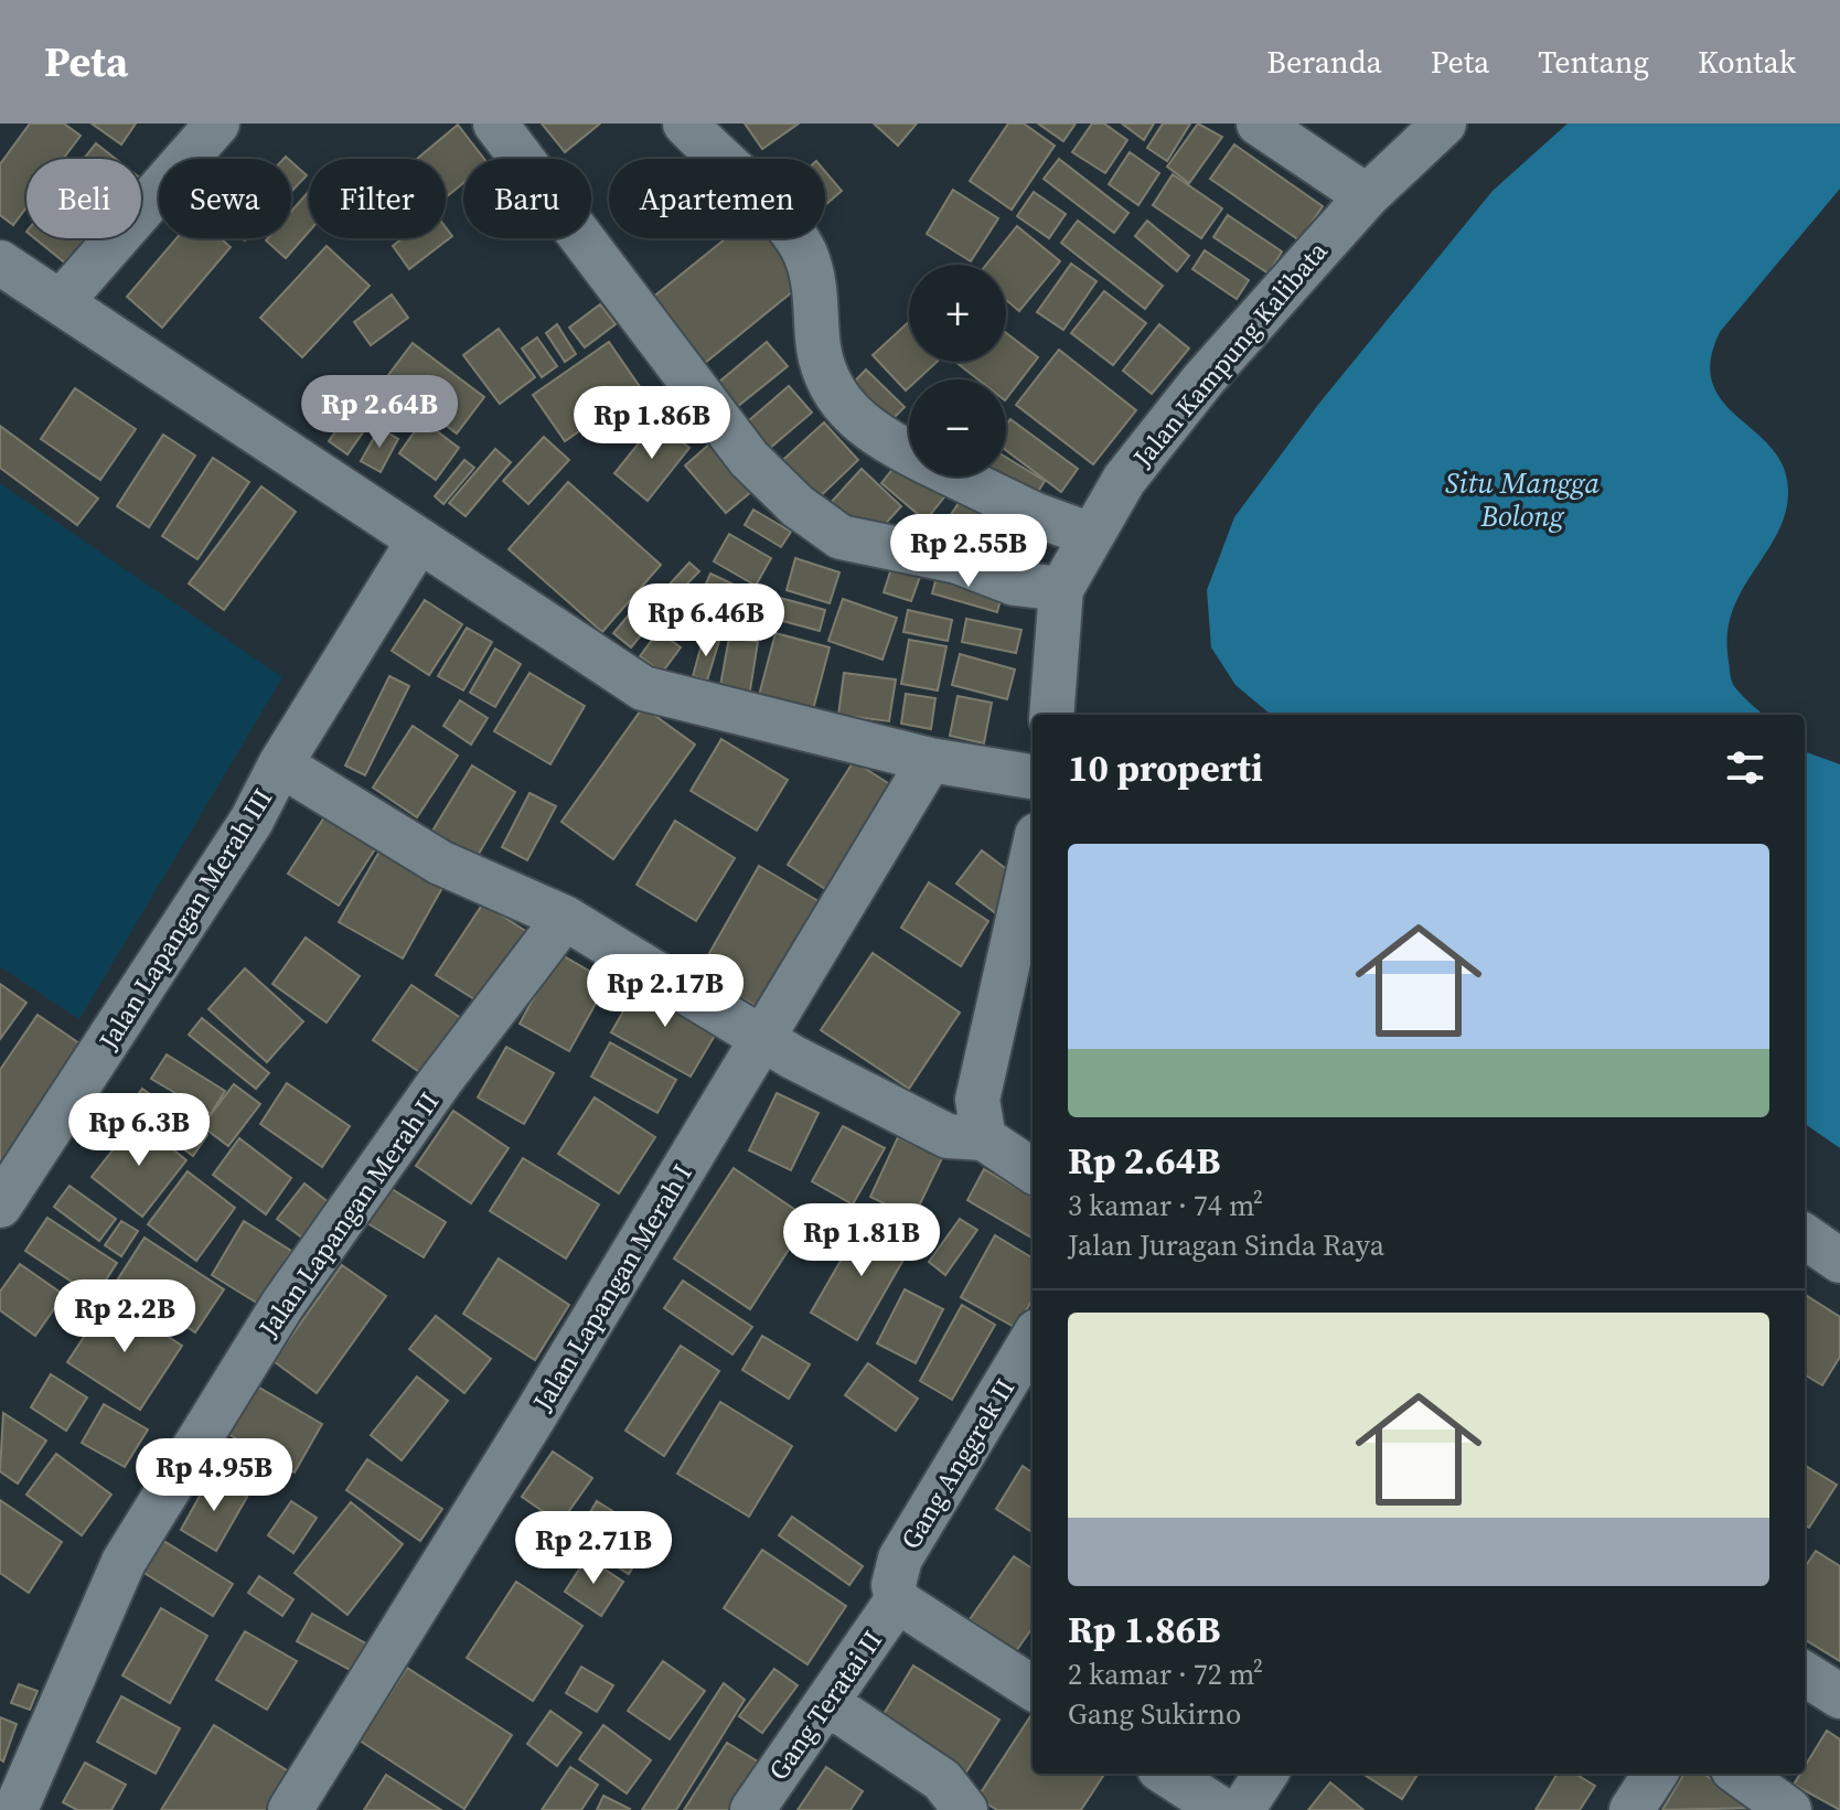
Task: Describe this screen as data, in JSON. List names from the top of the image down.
{
  "streets": {
    "street": [
      "Jalan Kampung Kalibata",
      "Jalan Lapangan Merah III",
      "Jalan Lapangan Merah II",
      "Jalan Lapangan Merah I",
      "Gang Anggrek II",
      "Gang Teratai II"
    ]
  },
  "crossings": [
    ["Jalan Lapangan Merah III", "Jalan Lapangan Merah II"],
    ["Jalan Lapangan Merah III", "Jalan Lapangan Merah I"],
    ["Gang Anggrek II", "Gang Teratai II"]
  ],
  "water": ["Situ Mangga Bolong"],
  "page": {
    "header": "Peta",
    "nav": [
      "Beranda",
      "Peta",
      "Tentang",
      "Kontak"
    ],
    "chip": [
      "Beli",
      "Sewa",
      "Filter",
      "Baru",
      "Apartemen"
    ],
    "map_buttons": ["+", "−"],
    "price": [
      "Rp 2.64B",
      "Rp 1.86B",
      "Rp 2.55B",
      "Rp 6.46B",
      "Rp 2.17B",
      "Rp 6.3B",
      "Rp 1.81B",
      "Rp 2.2B",
      "Rp 4.95B",
      "Rp 2.71B"
    ],
    "heading": "10 properti",
    "list": [
      {
        "name": "Rp 2.64B",
        "note": "3 kamar · 74 m² · Jalan Juragan Sinda Raya"
      },
      {
        "name": "Rp 1.86B",
        "note": "2 kamar · 72 m² · Gang Sukirno"
      }
    ]
  }
}
